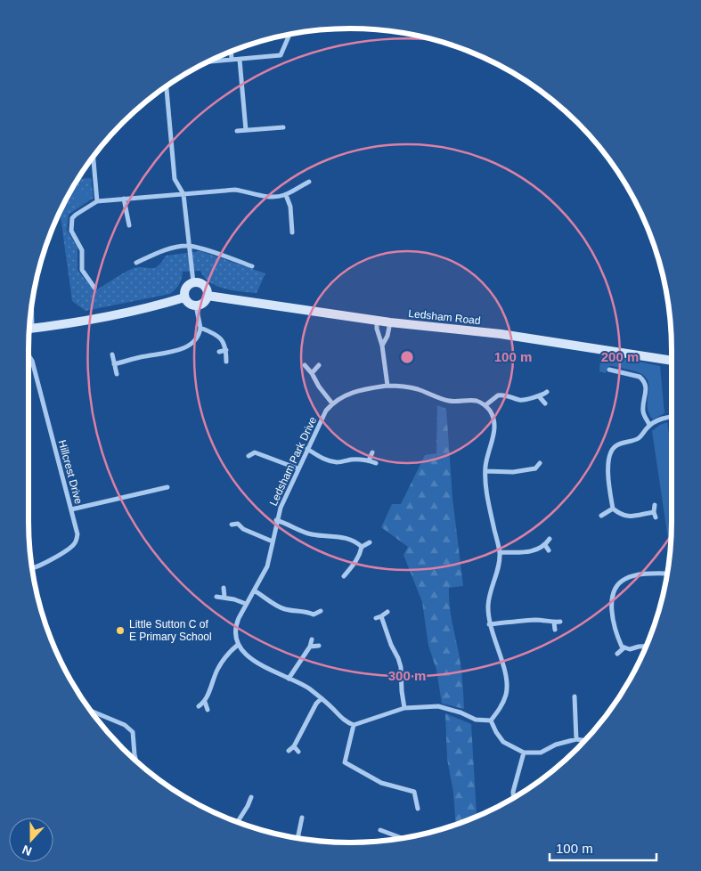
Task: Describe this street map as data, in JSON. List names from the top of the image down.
{
  "streets": {
    "main road": ["Ledsham Road"],
    "street": ["Ledsham Park Drive", "Hillcrest Drive"]
  },
  "places": ["Little Sutton C of E Primary School"],
  "scale_bar": "100 m",
  "north": "bottom",
  "rings": ["100 m", "200 m", "300 m"]
}
